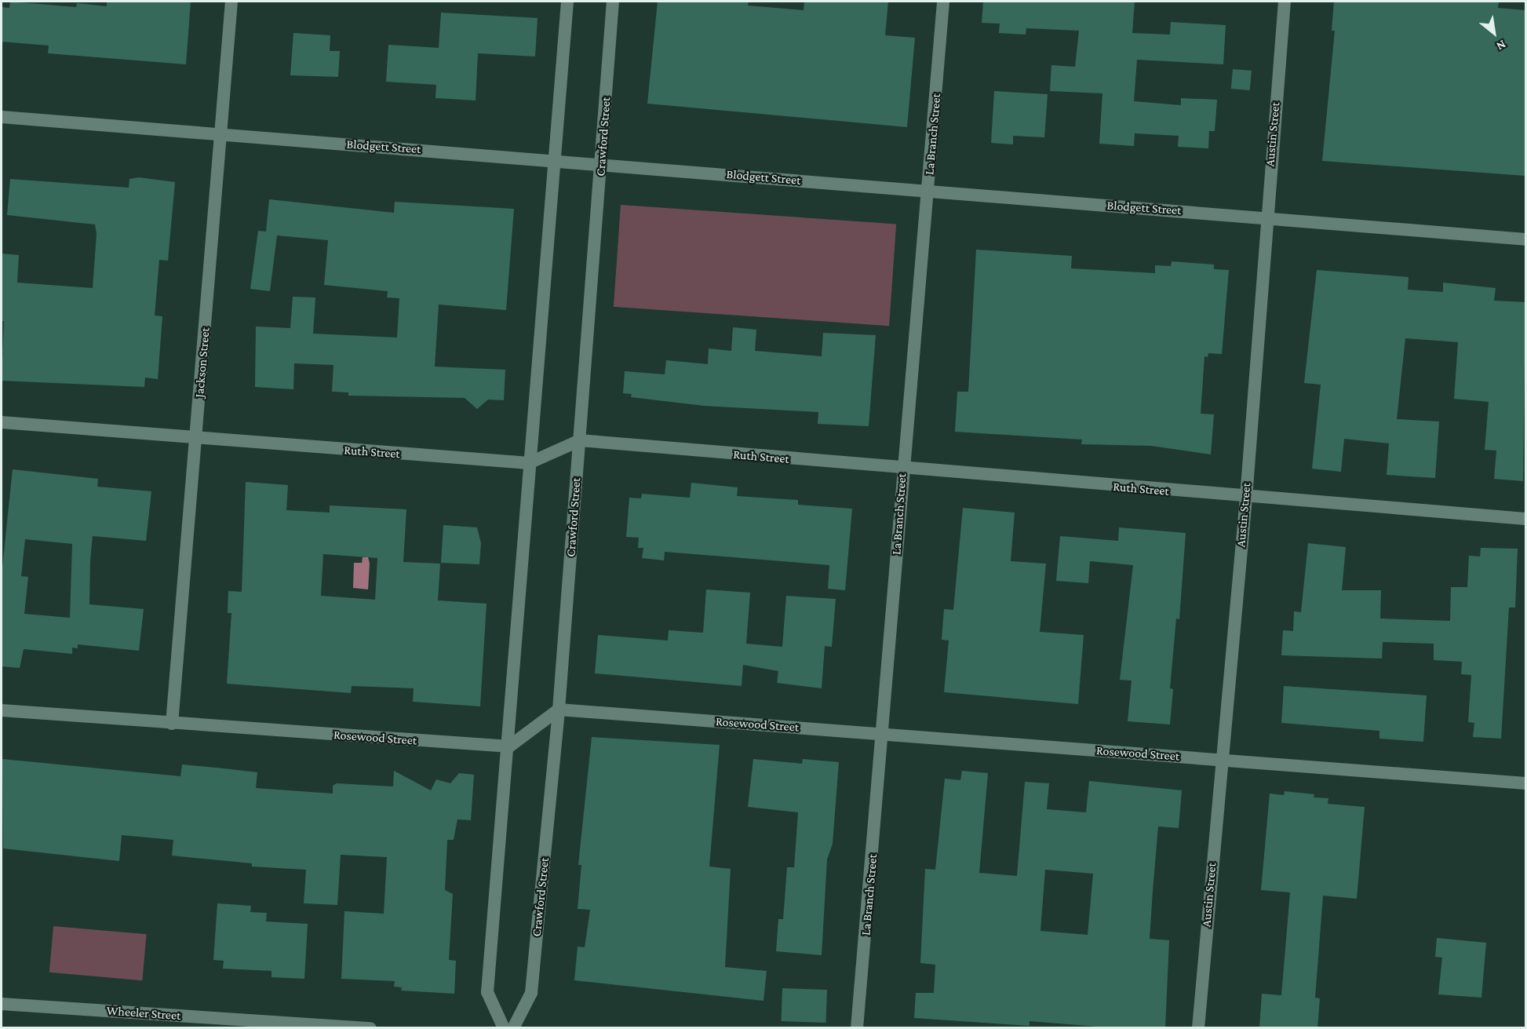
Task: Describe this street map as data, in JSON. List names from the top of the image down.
{
  "streets": {
    "street": [
      "La Branch Street",
      "Austin Street",
      "Crawford Street",
      "Blodgett Street",
      "Jackson Street",
      "Ruth Street",
      "Rosewood Street",
      "Wheeler Street"
    ]
  },
  "crossings": [
    ["La Branch Street", "Blodgett Street"],
    ["La Branch Street", "Ruth Street"],
    ["La Branch Street", "Rosewood Street"],
    ["Austin Street", "Blodgett Street"],
    ["Austin Street", "Ruth Street"],
    ["Austin Street", "Rosewood Street"],
    ["Crawford Street", "Blodgett Street"],
    ["Crawford Street", "Ruth Street"],
    ["Crawford Street", "Rosewood Street"],
    ["Blodgett Street", "Jackson Street"],
    ["Jackson Street", "Ruth Street"],
    ["Jackson Street", "Rosewood Street"]
  ],
  "north": "bottom right"
}
